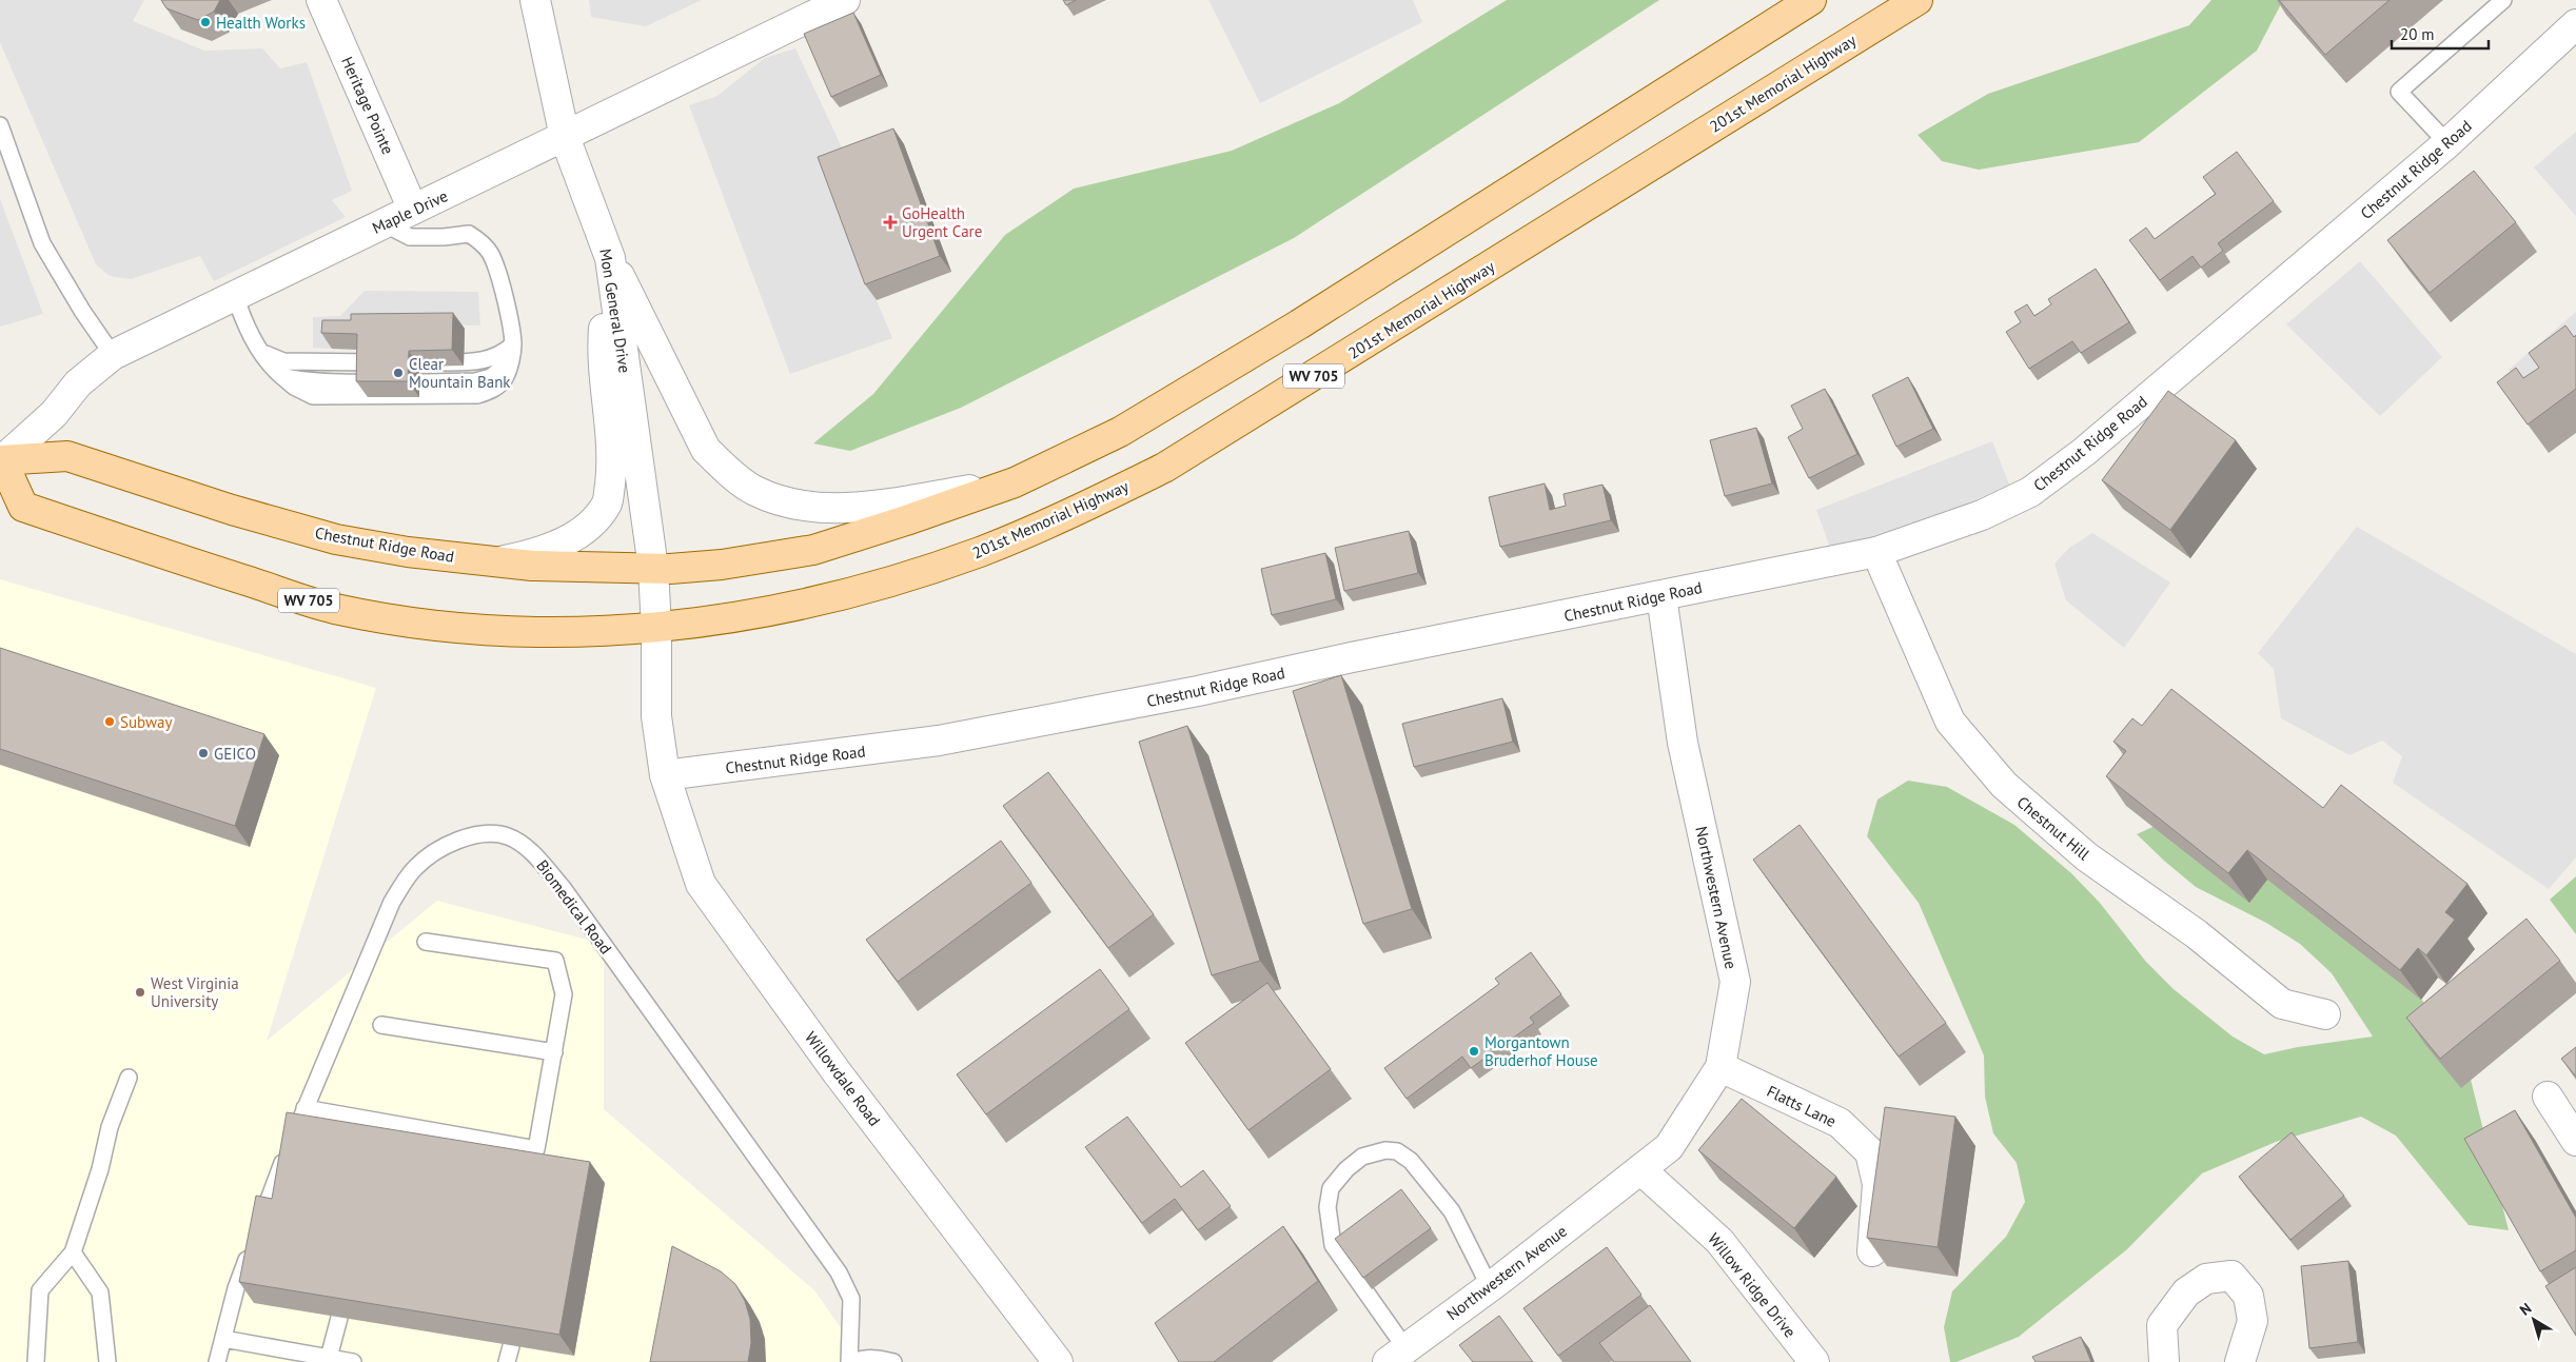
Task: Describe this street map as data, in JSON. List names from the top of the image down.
{
  "streets": {
    "main road": ["201st Memorial Highway", "Chestnut Ridge Road", "WV 705"],
    "street": [
      "Heritage Pointe",
      "Maple Drive",
      "Mon General Drive",
      "Chestnut Hill",
      "Northwestern Avenue",
      "Willowdale Road",
      "Flatts Lane",
      "Willow Ridge Drive"
    ],
    "lane": ["Biomedical Road"]
  },
  "crossings": [
    ["201st Memorial Highway", "WV 705"],
    ["Heritage Pointe", "Maple Drive"],
    ["Chestnut Ridge Road", "Maple Drive"],
    ["Chestnut Ridge Road", "Mon General Drive"],
    ["Chestnut Ridge Road", "WV 705"],
    ["Chestnut Ridge Road", "Chestnut Hill"],
    ["Chestnut Ridge Road", "Northwestern Avenue"],
    ["Chestnut Ridge Road", "Willowdale Road"],
    ["Maple Drive", "Mon General Drive"],
    ["Maple Drive", "WV 705"],
    ["Northwestern Avenue", "Flatts Lane"],
    ["Northwestern Avenue", "Willow Ridge Drive"]
  ],
  "places": {
    "other": [
      "Health Works",
      "Clear Mountain Bank",
      "Subway",
      "GEICO",
      "West Virginia University",
      "Morgantown Bruderhof House"
    ],
    "health": ["GoHealth Urgent Care"]
  },
  "scale_bar": "20 m",
  "north": "top left"
}
